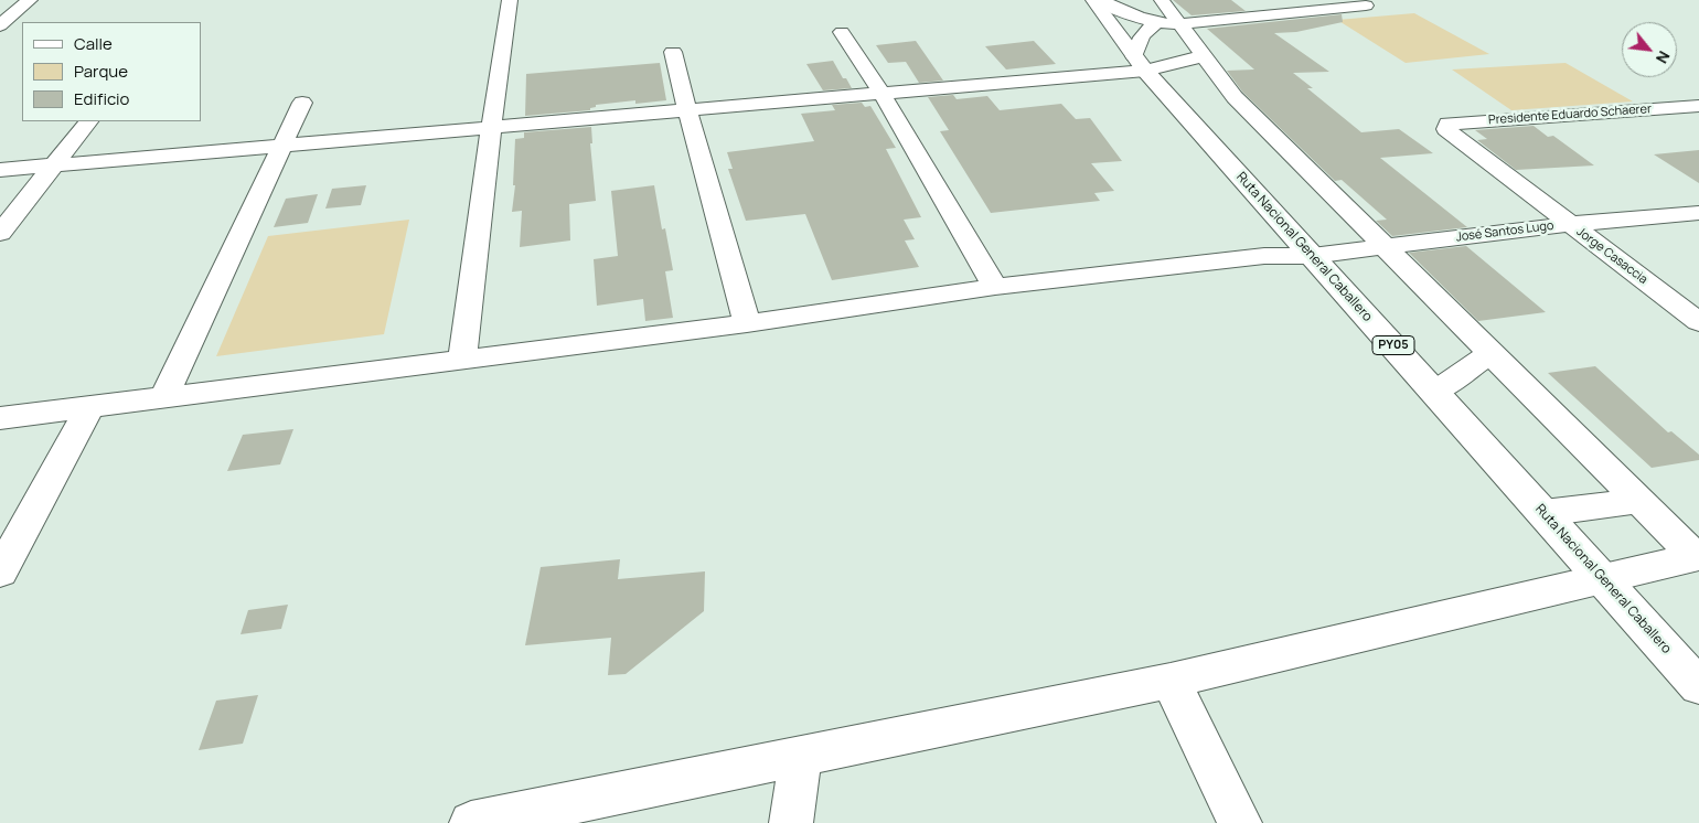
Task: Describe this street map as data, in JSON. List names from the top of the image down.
{
  "streets": {
    "main road": [
      "Presidente Eduardo Schaerer",
      "José Santos Lugo",
      "Ruta Nacional General Caballero",
      "Jorge Casaccia",
      "PY05"
    ]
  },
  "crossings": [
    ["Presidente Eduardo Schaerer", "Jorge Casaccia"],
    ["José Santos Lugo", "Ruta Nacional General Caballero"],
    ["José Santos Lugo", "Jorge Casaccia"]
  ],
  "legend": ["Calle", "Parque", "Edificio"],
  "north": "bottom right"
}
